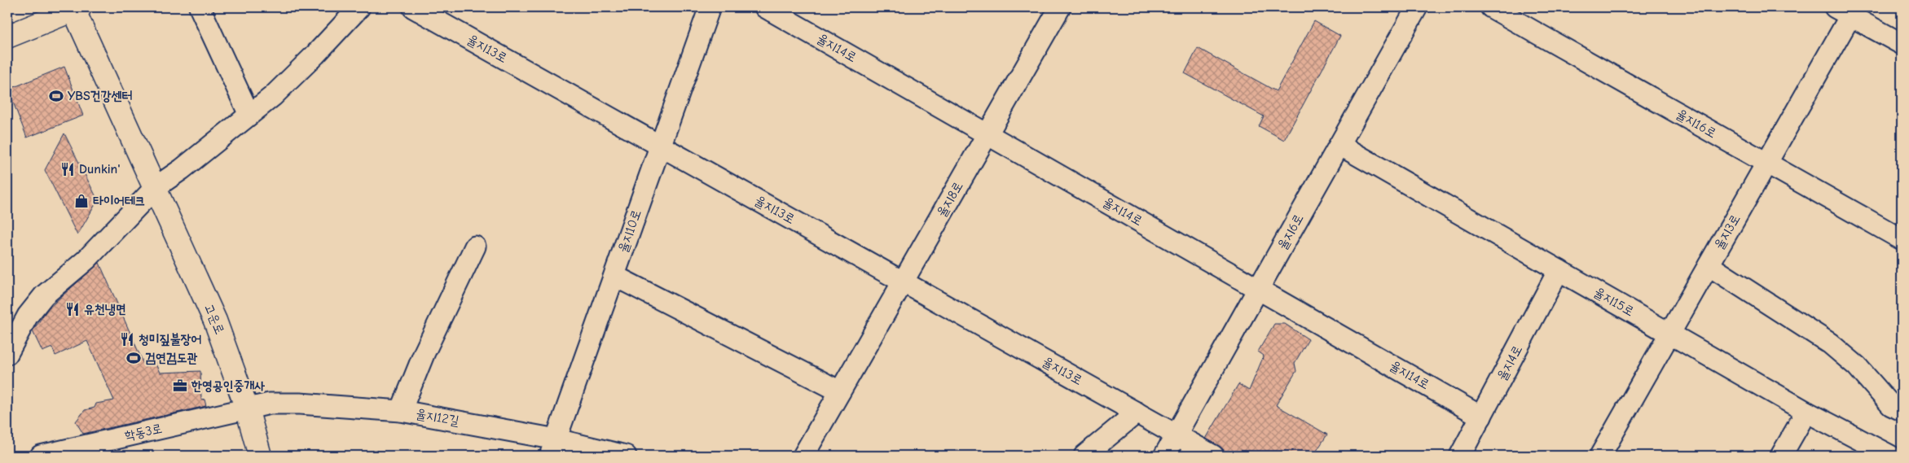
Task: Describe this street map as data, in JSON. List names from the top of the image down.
{
  "streets": {
    "street": [
      "율지14로",
      "율지13로",
      "율지16로",
      "율지8로",
      "율지10로",
      "율지6로",
      "율지3로",
      "율지15로",
      "고운로",
      "율지4로",
      "율지12길",
      "학동3로"
    ]
  },
  "crossings": [
    ["율지14로", "율지8로"],
    ["율지14로", "율지6로"],
    ["율지14로", "율지4로"],
    ["율지13로", "율지8로"],
    ["율지13로", "율지10로"],
    ["율지13로", "율지6로"],
    ["율지16로", "율지3로"],
    ["율지10로", "율지12길"],
    ["율지6로", "율지15로"],
    ["율지3로", "율지15로"],
    ["율지15로", "율지4로"],
    ["고운로", "율지12길"],
    ["고운로", "학동3로"],
    ["율지12길", "학동3로"]
  ],
  "places": {
    "sports": ["YBS건강센터", "검연검도관"],
    "restaurant": ["Dunkin'", "유천냉면", "청미짚불장어"],
    "shop": ["타이어테크"],
    "office": ["한영공인중개사"]
  }
}
